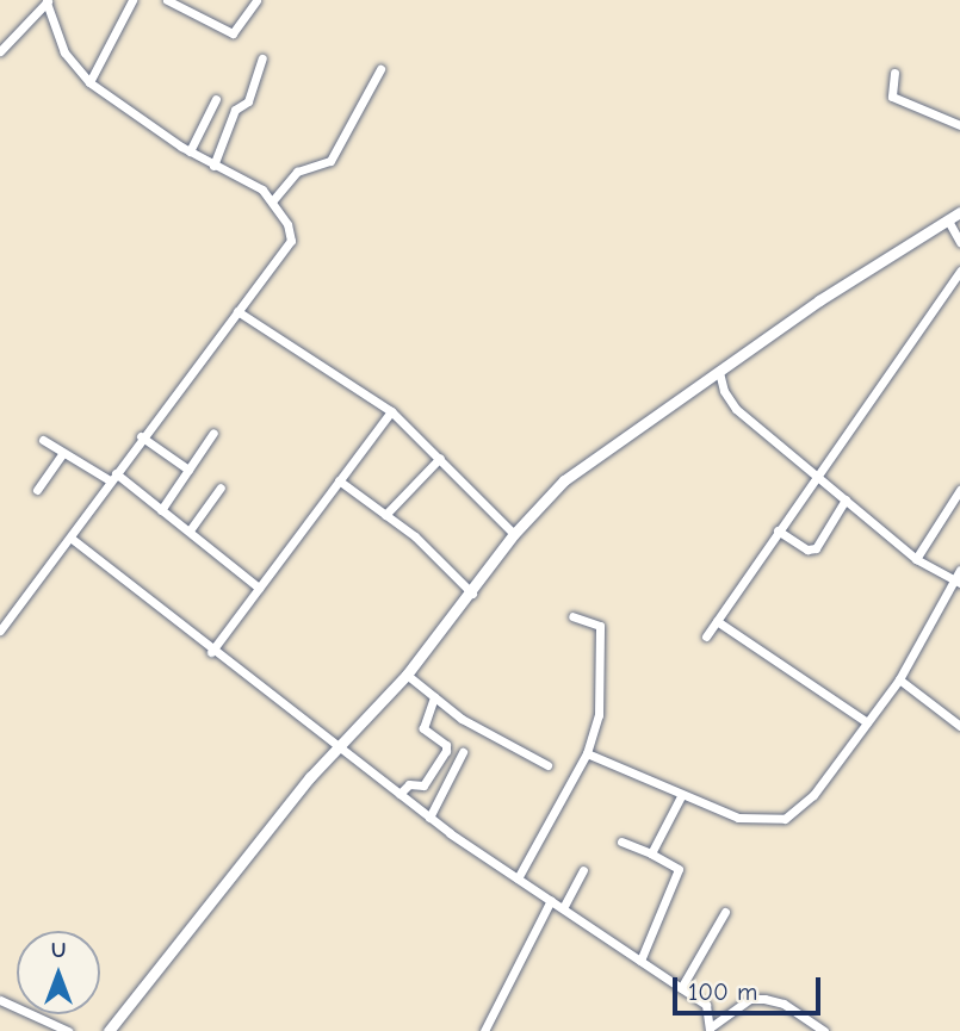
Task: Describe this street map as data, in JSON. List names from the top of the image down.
{
  "scale_bar": "100 m",
  "north": "top"
}
